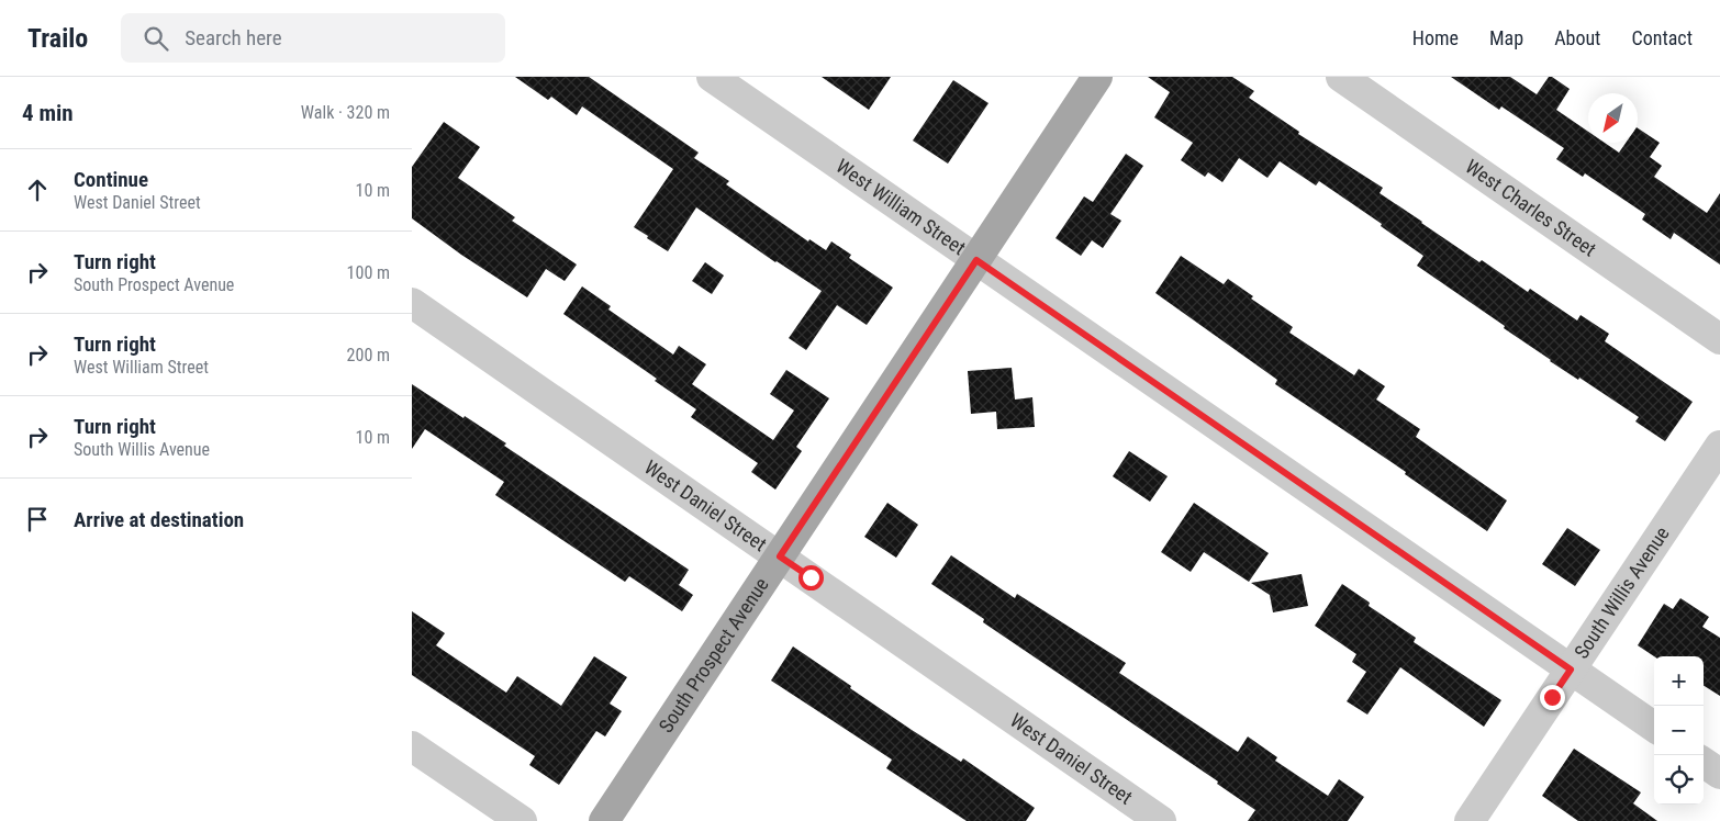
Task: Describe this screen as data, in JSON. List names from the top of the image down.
{
  "streets": {
    "main road": ["South Prospect Avenue"],
    "street": [
      "West William Street",
      "West Charles Street",
      "West Daniel Street",
      "South Willis Avenue"
    ]
  },
  "crossings": [
    ["West William Street", "South Willis Avenue"],
    ["West William Street", "South Prospect Avenue"],
    ["West Daniel Street", "South Prospect Avenue"]
  ],
  "north": "bottom left",
  "page": {
    "header": "Trailo",
    "search": "Search here",
    "nav": [
      "Home",
      "Map",
      "About",
      "Contact"
    ],
    "heading": ["4 min", "Walk · 320 m"],
    "list": [
      ["Continue", "West Daniel Street", "10 m"],
      ["Turn right", "South Prospect Avenue", "100 m"],
      ["Turn right", "West William Street", "200 m"],
      ["Turn right", "South Willis Avenue", "10 m"],
      "Arrive at destination"
    ],
    "map_buttons": ["+", "−"]
  }
}
